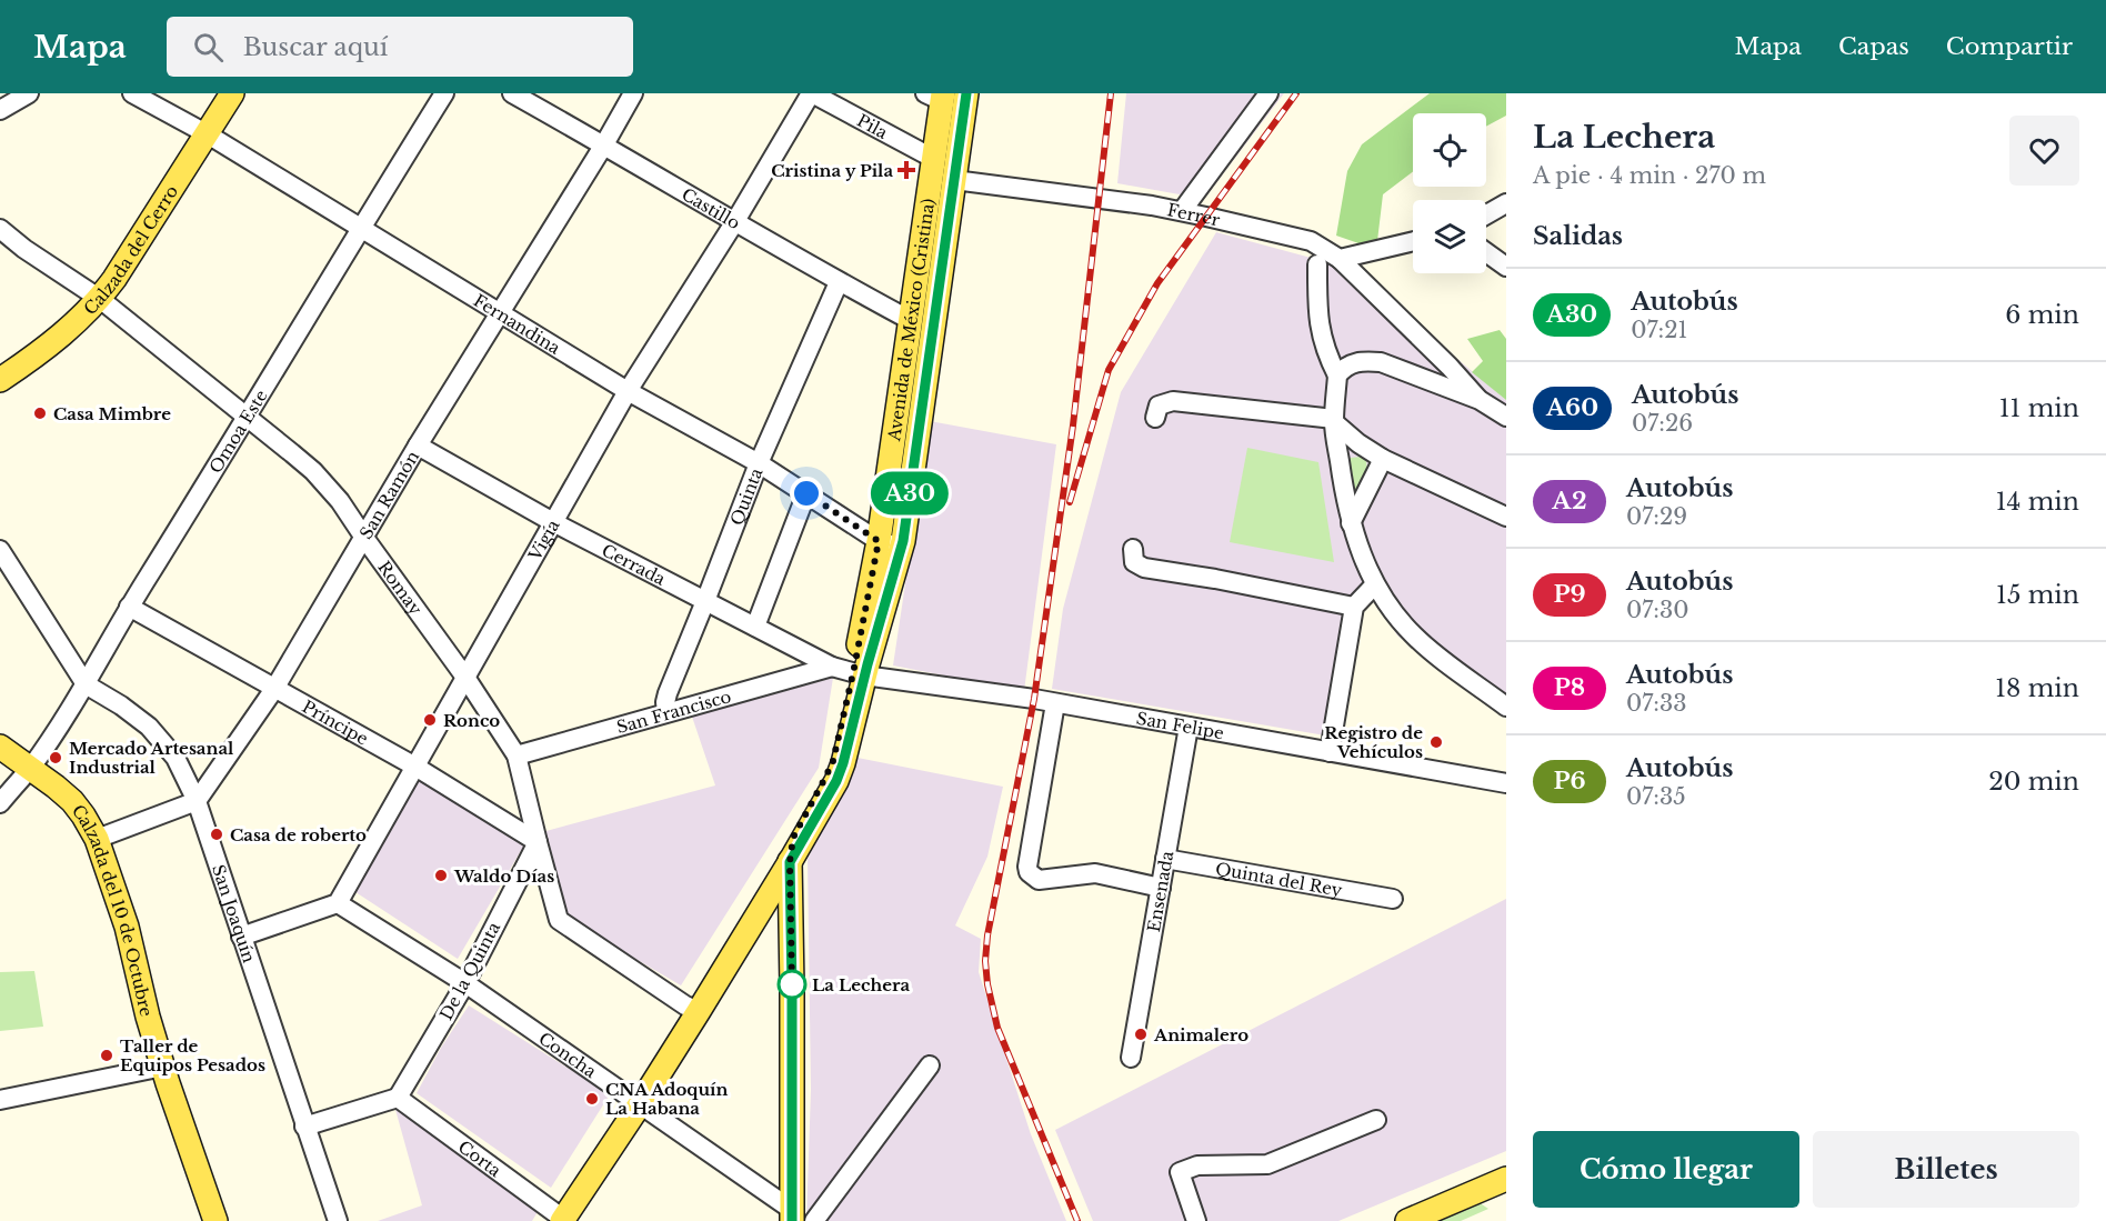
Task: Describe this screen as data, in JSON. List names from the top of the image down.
{
  "streets": {
    "main road": ["Calzada del Cerro", "Avenida de México (Cristina)", "Calzada del 10 de Octubre"],
    "street": [
      "Pila",
      "Castillo",
      "Ferrer",
      "Fernandina",
      "Omoa Este",
      "San Ramón",
      "Quinta",
      "Vigía",
      "Cerrada",
      "Romay",
      "San Francisco",
      "Príncipe",
      "San Felipe",
      "Quinta del Rey",
      "Ensenada",
      "San Joaquín",
      "De la Quinta",
      "Concha",
      "Corta"
    ]
  },
  "crossings": [
    ["Pila", "Avenida de México (Cristina)"],
    ["Pila", "Vigía"],
    ["Castillo", "Avenida de México (Cristina)"],
    ["Castillo", "San Ramón"],
    ["Castillo", "Quinta"],
    ["Castillo", "Vigía"],
    ["Ferrer", "Avenida de México (Cristina)"],
    ["Calzada del Cerro", "Fernandina"],
    ["Calzada del Cerro", "Romay"],
    ["Avenida de México (Cristina)", "Fernandina"],
    ["Avenida de México (Cristina)", "Cerrada"],
    ["Avenida de México (Cristina)", "Romay"],
    ["Avenida de México (Cristina)", "San Francisco"],
    ["Avenida de México (Cristina)", "San Felipe"],
    ["Avenida de México (Cristina)", "Concha"],
    ["Avenida de México (Cristina)", "Corta"],
    ["Fernandina", "Omoa Este"],
    ["Fernandina", "San Ramón"],
    ["Fernandina", "Quinta"],
    ["Fernandina", "Vigía"],
    ["Omoa Este", "Romay"],
    ["Omoa Este", "Príncipe"],
    ["Omoa Este", "Calzada del 10 de Octubre"],
    ["Omoa Este", "San Joaquín"],
    ["San Ramón", "Cerrada"],
    ["San Ramón", "Romay"],
    ["San Ramón", "Príncipe"],
    ["San Ramón", "San Joaquín"],
    ["Quinta", "Cerrada"],
    ["Quinta", "San Francisco"],
    ["Vigía", "Cerrada"],
    ["Vigía", "Romay"],
    ["Vigía", "Príncipe"],
    ["Vigía", "Concha"],
    ["Cerrada", "San Francisco"],
    ["Cerrada", "San Felipe"],
    ["Romay", "San Francisco"],
    ["Romay", "Príncipe"],
    ["Romay", "De la Quinta"],
    ["San Francisco", "San Felipe"],
    ["Príncipe", "De la Quinta"],
    ["San Felipe", "Ensenada"],
    ["Quinta del Rey", "Ensenada"],
    ["De la Quinta", "Concha"],
    ["De la Quinta", "Corta"]
  ],
  "places": {
    "health": ["Cristina y Pila"],
    "other": [
      "Casa Mimbre",
      "Ronco",
      "Registro de Vehículos",
      "Mercado Artesanal Industrial",
      "Casa de roberto",
      "Waldo Días",
      "La Lechera",
      "Animalero",
      "Taller de Equipos Pesados",
      "CNA Adoquín La Habana"
    ]
  },
  "lines": ["bus line A30"],
  "page": {
    "header": "Mapa",
    "search": "Buscar aquí",
    "nav": ["Mapa", "Capas", "Compartir"],
    "on_map": "A30",
    "heading": [
      ["La Lechera", "A pie · 4 min · 270 m"],
      "Salidas"
    ],
    "list": [
      {
        "mark": "A30",
        "name": "Autobús",
        "note": "07:21",
        "value": "6 min"
      },
      {
        "mark": "A60",
        "name": "Autobús",
        "note": "07:26",
        "value": "11 min"
      },
      {
        "mark": "A2",
        "name": "Autobús",
        "note": "07:29",
        "value": "14 min"
      },
      {
        "mark": "P9",
        "name": "Autobús",
        "note": "07:30",
        "value": "15 min"
      },
      {
        "mark": "P8",
        "name": "Autobús",
        "note": "07:33",
        "value": "18 min"
      },
      {
        "mark": "P6",
        "name": "Autobús",
        "note": "07:35",
        "value": "20 min"
      }
    ],
    "buttons": ["Cómo llegar", "Billetes"]
  }
}
